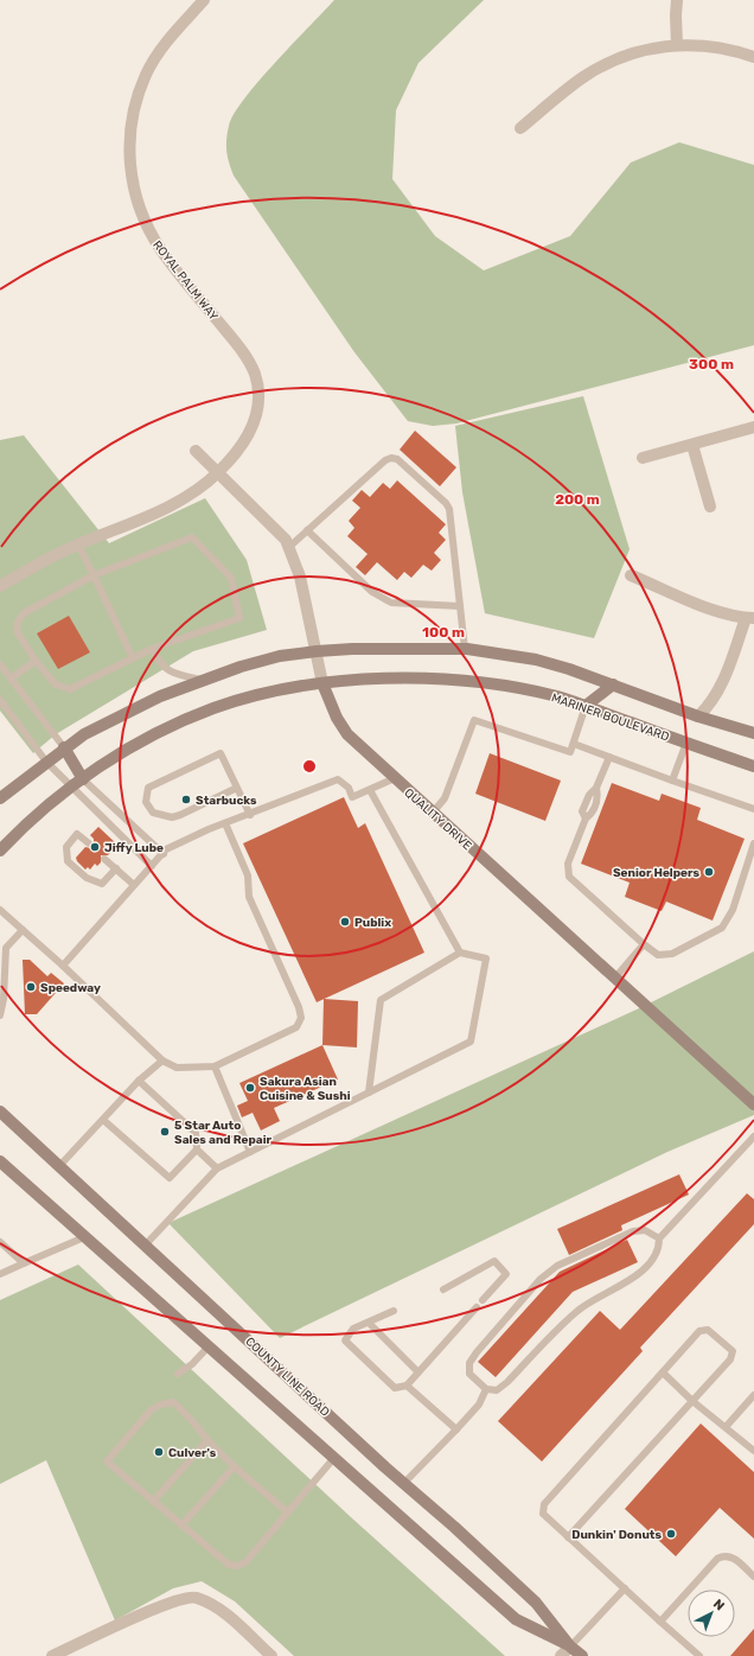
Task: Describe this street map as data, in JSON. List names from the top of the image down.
{
  "streets": {
    "main road": ["MARINER BOULEVARD", "QUALITY DRIVE", "COUNTY LINE ROAD"],
    "street": ["ROYAL PALM WAY"]
  },
  "crossings": [
    ["ROYAL PALM WAY", "QUALITY DRIVE"],
    ["MARINER BOULEVARD", "QUALITY DRIVE"]
  ],
  "places": [
    "Starbucks",
    "Jiffy Lube",
    "Senior Helpers",
    "Publix",
    "Speedway",
    "Sakura Asian Cuisine & Sushi",
    "5 Star Auto Sales and Repair",
    "Culver's",
    "Dunkin' Donuts"
  ],
  "north": "top right",
  "rings": ["300 m", "200 m", "100 m"]
}
